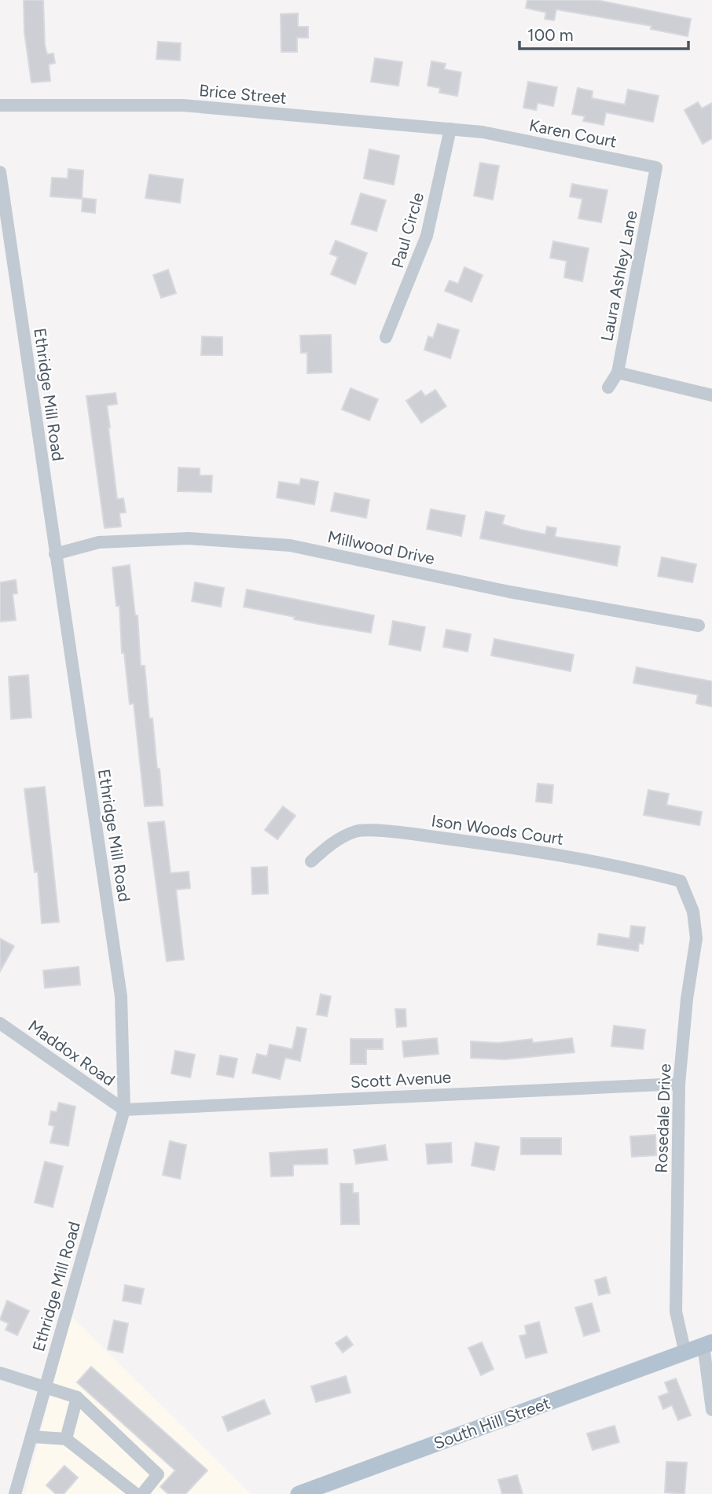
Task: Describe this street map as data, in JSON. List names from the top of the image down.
{
  "streets": {
    "main road": ["South Hill Street"],
    "street": [
      "Brice Street",
      "Karen Court",
      "Paul Circle",
      "Laura Ashley Lane",
      "Ethridge Mill Road",
      "Millwood Drive",
      "Ison Woods Court",
      "Maddox Road",
      "Scott Avenue",
      "Rosedale Drive"
    ]
  },
  "crossings": [
    ["Brice Street", "Karen Court"],
    ["Brice Street", "Paul Circle"],
    ["Karen Court", "Laura Ashley Lane"],
    ["Ethridge Mill Road", "Millwood Drive"],
    ["Ethridge Mill Road", "Maddox Road"],
    ["Ethridge Mill Road", "Scott Avenue"],
    ["Ison Woods Court", "Rosedale Drive"],
    ["Maddox Road", "Scott Avenue"],
    ["Scott Avenue", "Rosedale Drive"],
    ["Rosedale Drive", "South Hill Street"]
  ],
  "scale_bar": "100 m"
}
